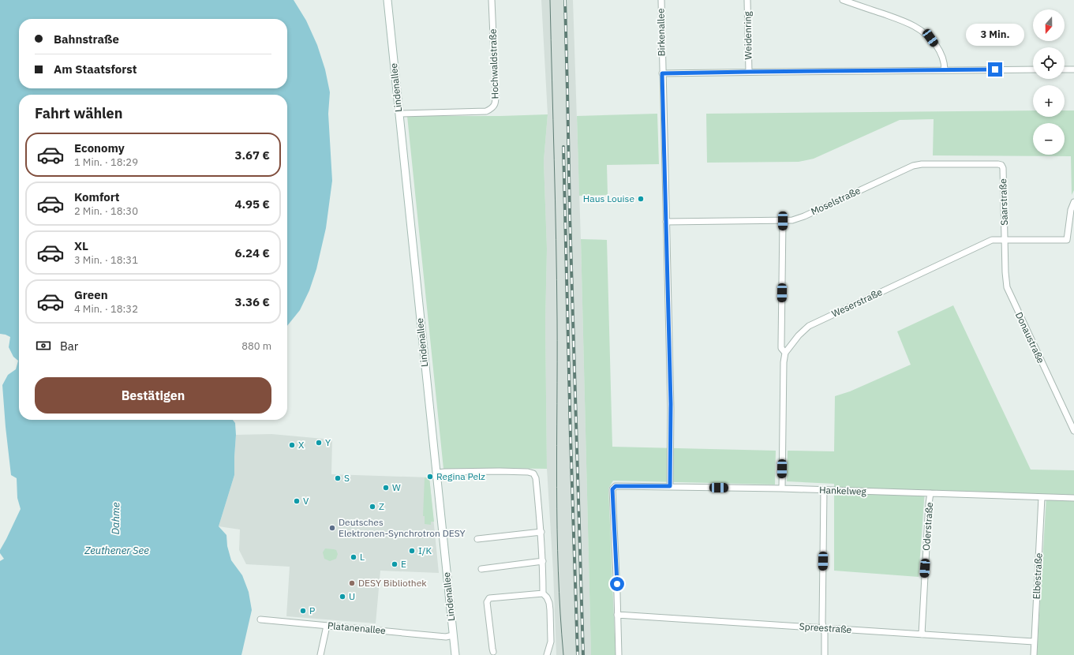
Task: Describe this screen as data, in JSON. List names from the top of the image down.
{
  "streets": {
    "main road": ["Lindenallee"],
    "street": [
      "Birkenallee",
      "Weidenring",
      "Hochwaldstraße",
      "Moselstraße",
      "Saarstraße",
      "Weserstraße",
      "Donaustraße",
      "Hankelweg",
      "Oderstraße",
      "Elbestraße",
      "Platanenallee",
      "Spreestraße"
    ]
  },
  "crossings": [
    ["Birkenallee", "Moselstraße"],
    ["Birkenallee", "Hankelweg"],
    ["Hochwaldstraße", "Lindenallee"],
    ["Lindenallee", "Platanenallee"],
    ["Moselstraße", "Saarstraße"],
    ["Saarstraße", "Weserstraße"],
    ["Saarstraße", "Donaustraße"],
    ["Weserstraße", "Donaustraße"],
    ["Hankelweg", "Oderstraße"],
    ["Hankelweg", "Elbestraße"],
    ["Hankelweg", "Spreestraße"],
    ["Oderstraße", "Spreestraße"],
    ["Elbestraße", "Spreestraße"]
  ],
  "water": ["Dahme", "Zeuthener See"],
  "places": [
    "Haus Louise",
    "Y",
    "X",
    "Regina Pelz",
    "S",
    "W",
    "V",
    "Z",
    "Deutsches Elektronen-Synchrotron DESY",
    "I/K",
    "L",
    "E",
    "DESY Bibliothek",
    "U",
    "P"
  ],
  "north": "bottom",
  "page": {
    "map_buttons": ["+", "−"],
    "banner": ["Bahnstraße", "Am Staatsforst"],
    "bubble": "3 Min.",
    "heading": "Fahrt wählen",
    "list": [
      {
        "name": "Economy",
        "note": "1 Min. · 18:29",
        "value": "3.67 €"
      },
      {
        "name": "Komfort",
        "note": "2 Min. · 18:30",
        "value": "4.95 €"
      },
      {
        "name": "XL",
        "note": "3 Min. · 18:31",
        "value": "6.24 €"
      },
      {
        "name": "Green",
        "note": "4 Min. · 18:32",
        "value": "3.36 €"
      }
    ],
    "pay": ["Bar", "880 m"],
    "buttons": "Bestätigen"
  }
}
